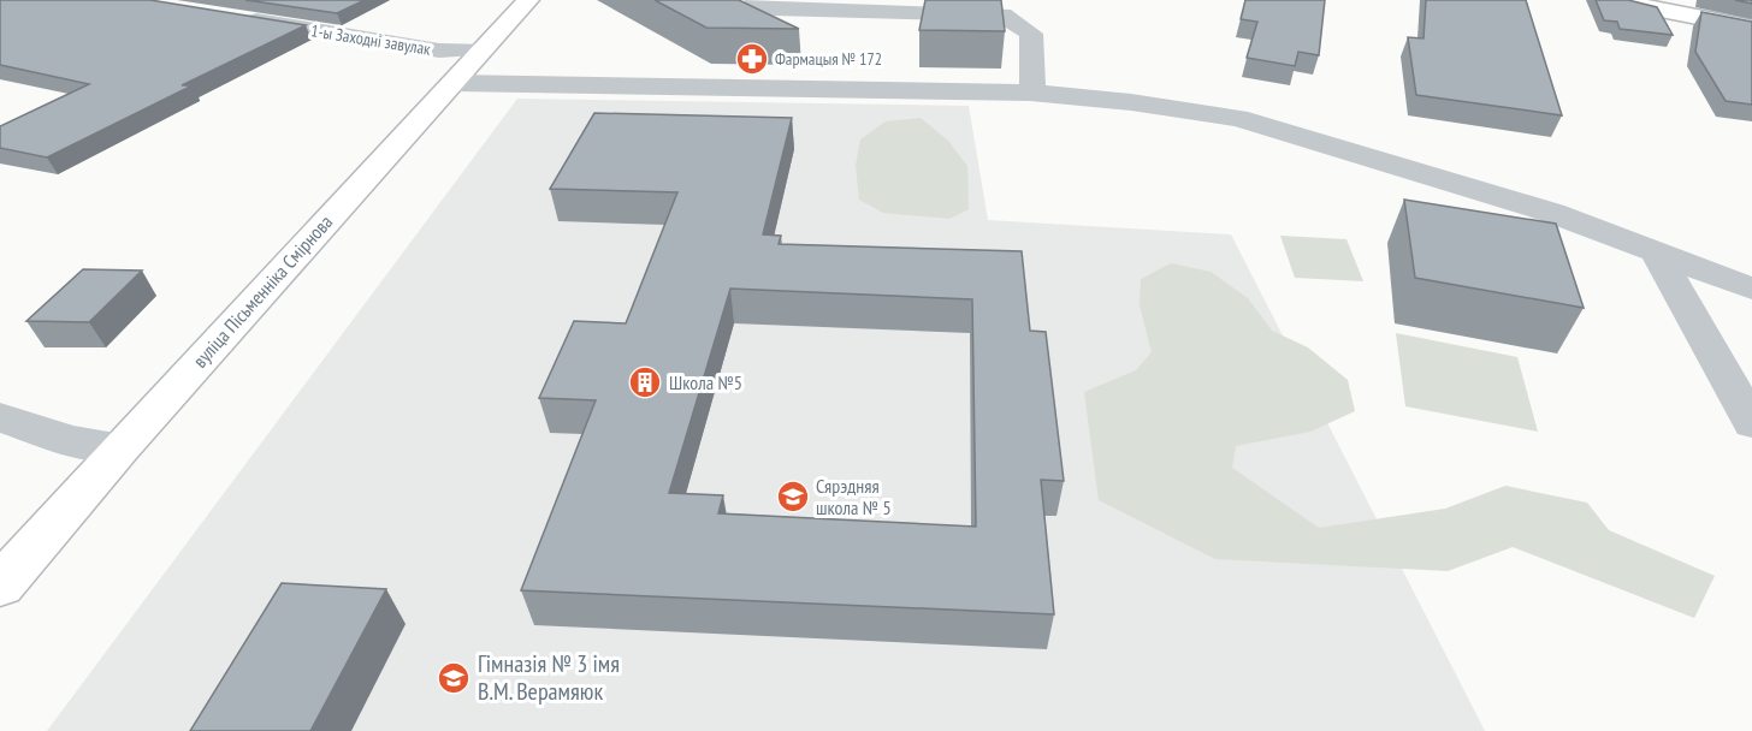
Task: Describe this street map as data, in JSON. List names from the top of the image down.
{
  "streets": {
    "main road": ["вуліца Пісьменніка Смірнова"],
    "street": ["1-ы Заходні завулак"]
  },
  "crossings": [
    ["1-ы Заходні завулак", "вуліца Пісьменніка Смірнова"]
  ],
  "places": {
    "pharmacy": ["Фармацыя № 172"],
    "building": ["Школа №5"],
    "school or university": ["Сярэдняя школа № 5", "Гімназія № 3 імя В.М. Верамяюк"]
  }
}
